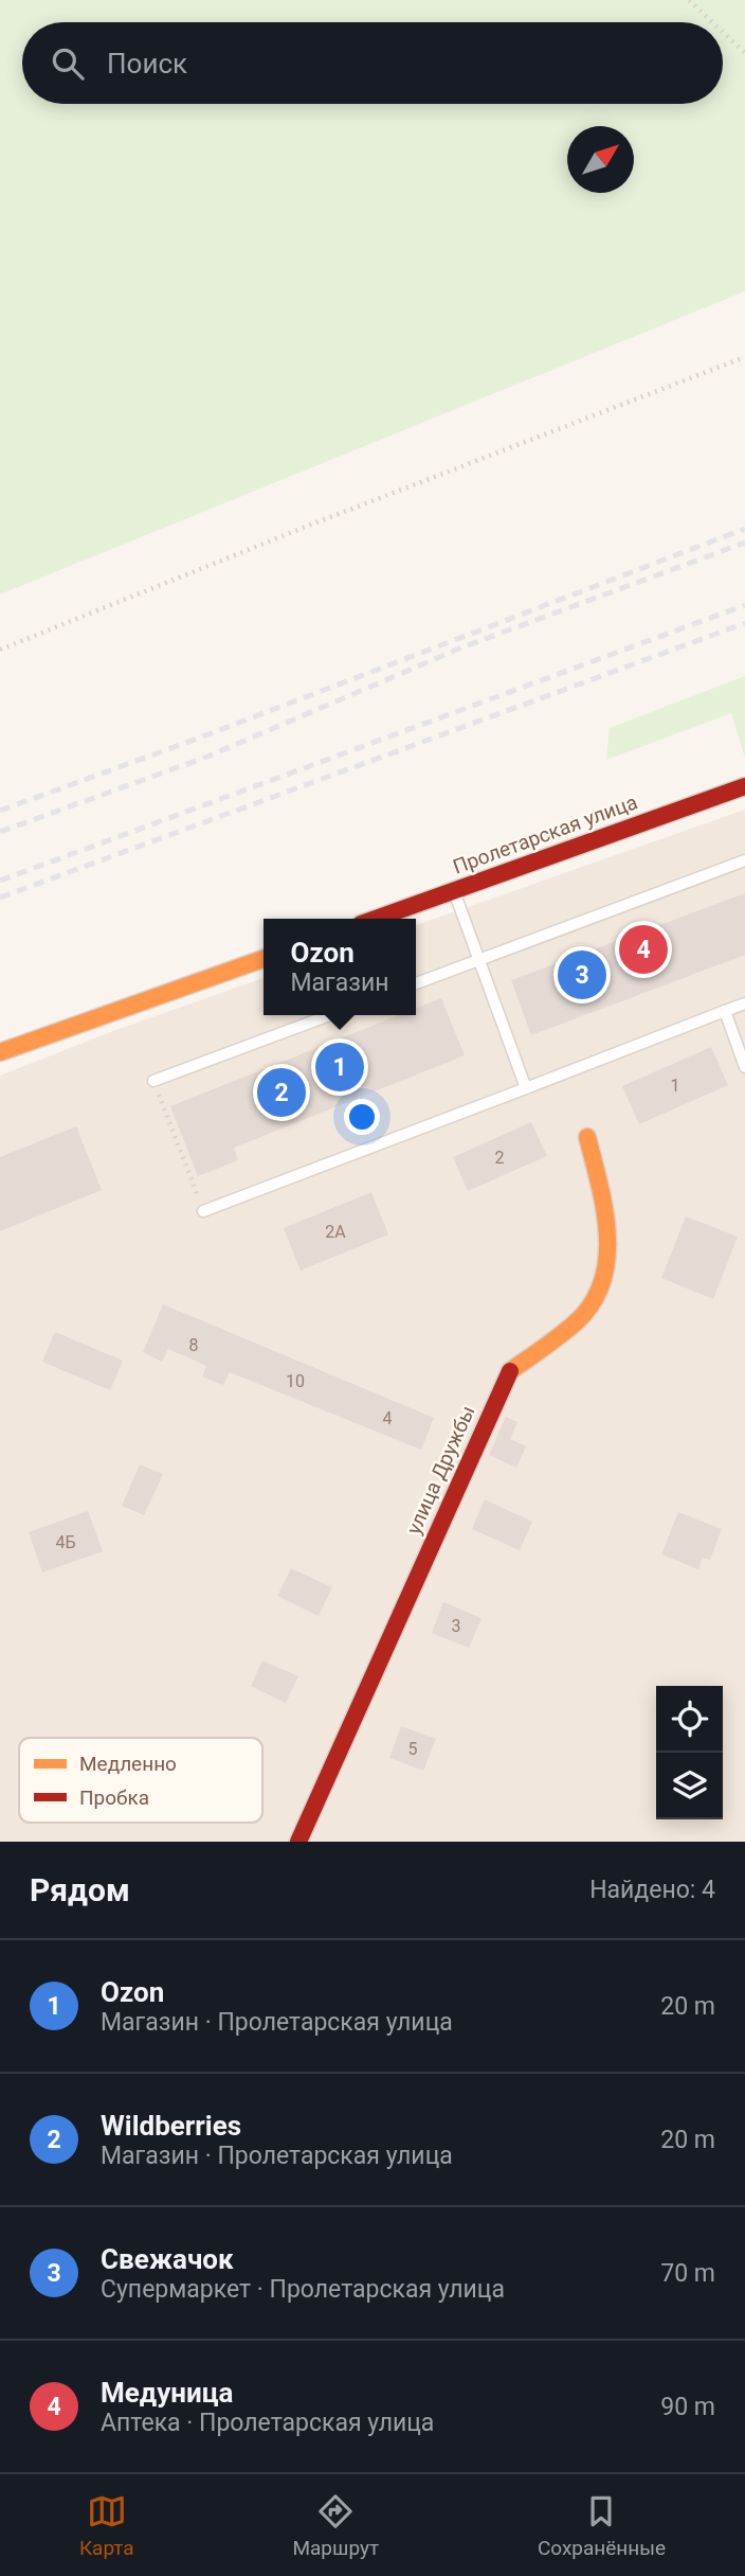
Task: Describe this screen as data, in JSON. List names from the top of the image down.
{
  "streets": {
    "street": ["Пролетарская улица", "улица Дружбы"]
  },
  "house_numbers": [
    "1",
    "2",
    "2А",
    "8",
    "10",
    "4",
    "4Б",
    "3",
    "5"
  ],
  "legend": ["Медленно", "Пробка"],
  "north": "top right",
  "page": {
    "search": "Поиск",
    "popup": ["Ozon", "Магазин"],
    "pins": [
      "4",
      "3",
      "1",
      "2"
    ],
    "heading": ["Рядом", "Найдено: 4"],
    "list": [
      {
        "mark": "1",
        "name": "Ozon",
        "note": "Магазин · Пролетарская улица",
        "value": "20 m"
      },
      {
        "mark": "2",
        "name": "Wildberries",
        "note": "Магазин · Пролетарская улица",
        "value": "20 m"
      },
      {
        "mark": "3",
        "name": "Свежачок",
        "note": "Супермаркет · Пролетарская улица",
        "value": "70 m"
      },
      {
        "mark": "4",
        "name": "Медуница",
        "note": "Аптека · Пролетарская улица",
        "value": "90 m"
      }
    ],
    "nav": ["Карта", "Маршрут", "Сохранённые"]
  }
}
